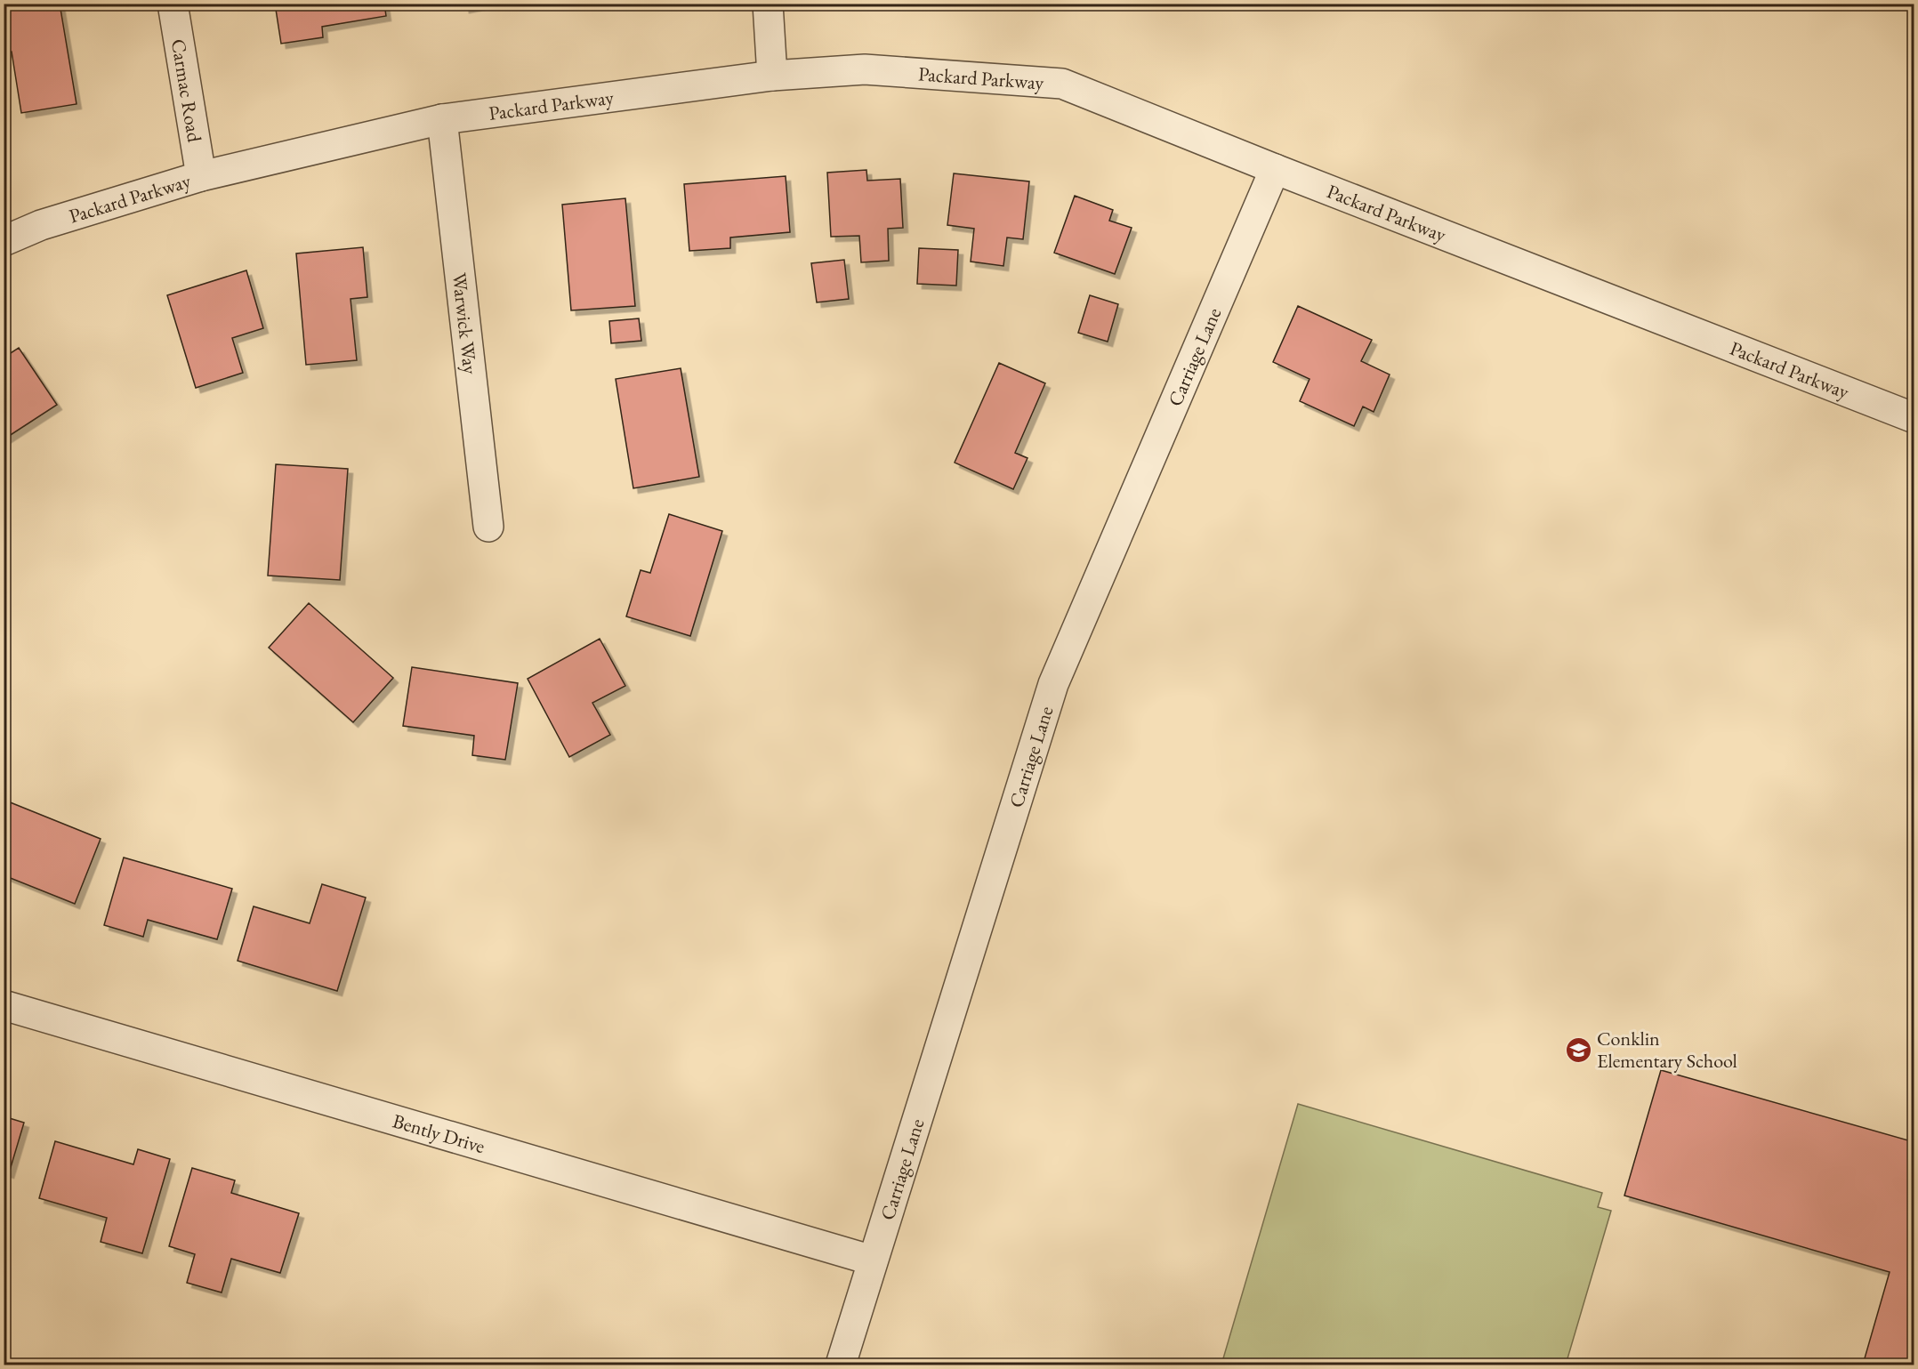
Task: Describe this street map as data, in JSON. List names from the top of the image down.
{
  "streets": {
    "street": [
      "Packard Parkway",
      "Carmac Road",
      "Warwick Way",
      "Carriage Lane",
      "Bently Drive"
    ]
  },
  "crossings": [
    ["Packard Parkway", "Carmac Road"],
    ["Packard Parkway", "Warwick Way"],
    ["Packard Parkway", "Carriage Lane"],
    ["Carriage Lane", "Bently Drive"]
  ],
  "places": {
    "school or university": ["Conklin Elementary School"]
  }
}
